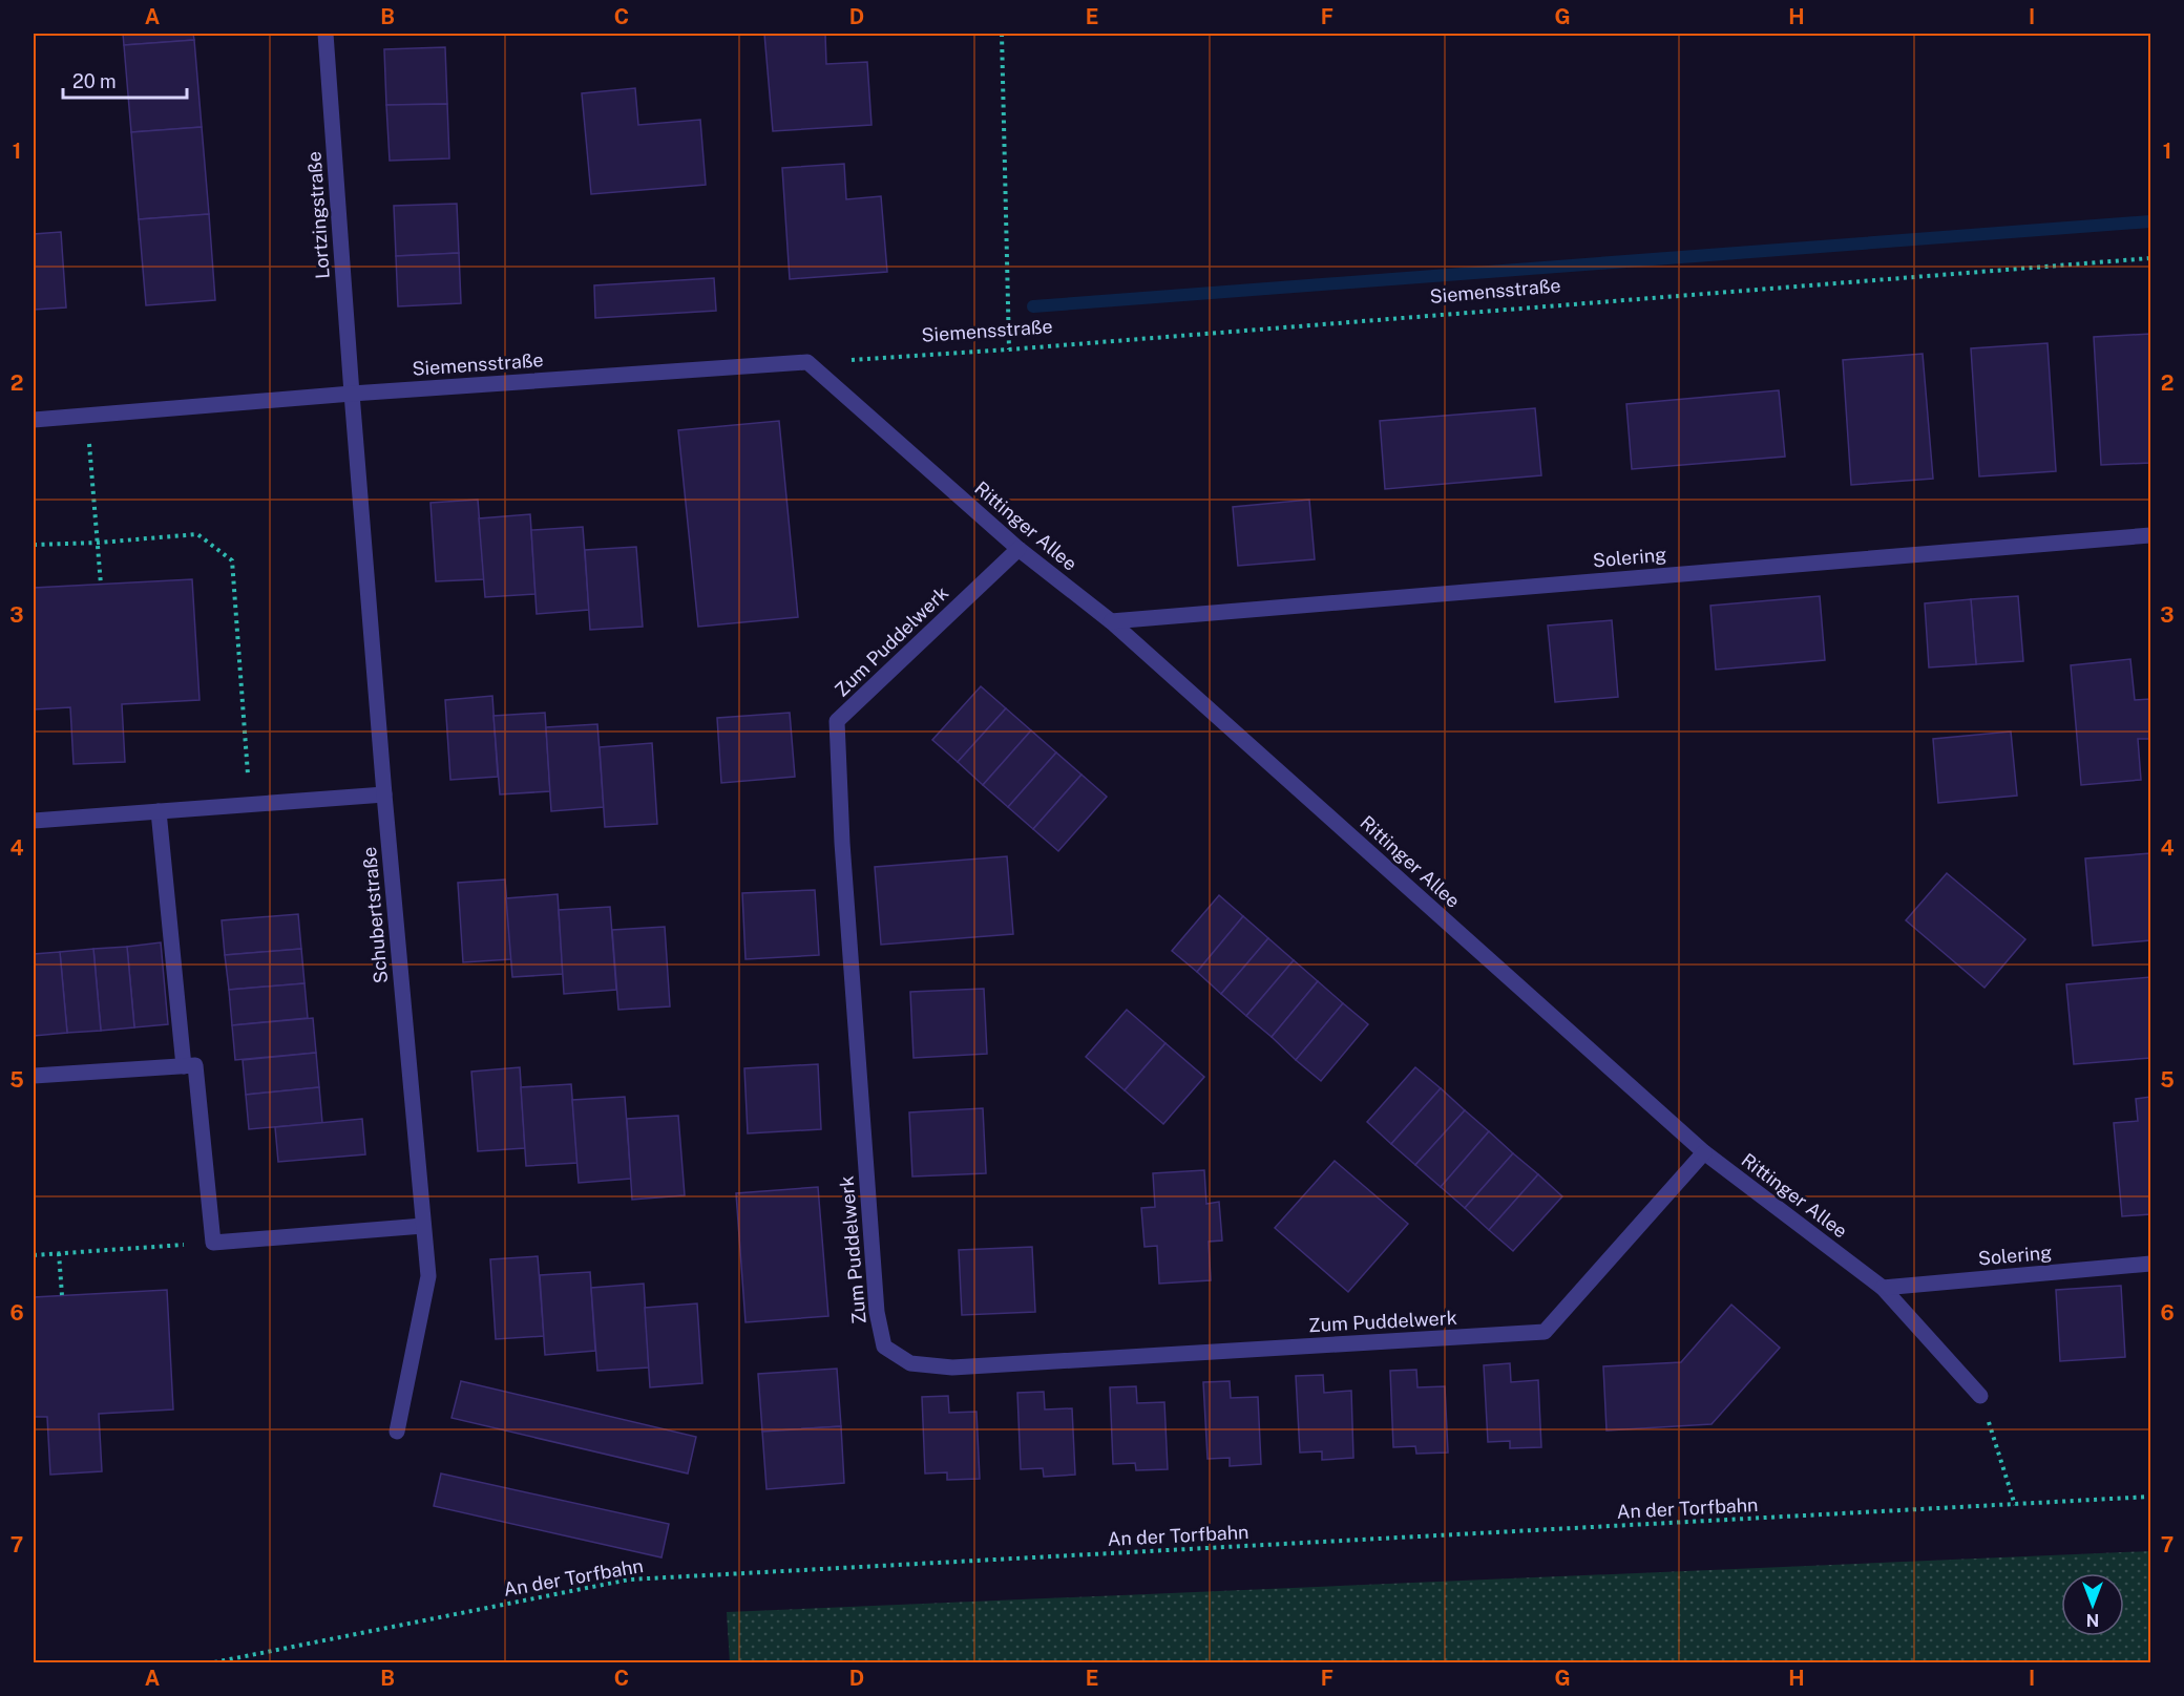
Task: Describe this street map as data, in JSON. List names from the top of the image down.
{
  "streets": {
    "street": [
      "Lortzingstraße",
      "Siemensstraße",
      "Rittinger Allee",
      "Solering",
      "Zum Puddelwerk",
      "Schubertstraße"
    ],
    "path": ["An der Torfbahn"]
  },
  "crossings": [
    ["Lortzingstraße", "Siemensstraße"],
    ["Lortzingstraße", "Schubertstraße"],
    ["Siemensstraße", "Rittinger Allee"],
    ["Siemensstraße", "Schubertstraße"],
    ["Rittinger Allee", "Solering"],
    ["Rittinger Allee", "Zum Puddelwerk"]
  ],
  "scale_bar": "20 m",
  "north": "bottom",
  "grid": {
    "columns": [
      "A",
      "B",
      "C",
      "D",
      "E",
      "F",
      "G",
      "H",
      "I"
    ],
    "rows": [
      "1",
      "2",
      "3",
      "4",
      "5",
      "6",
      "7"
    ]
  }
}
